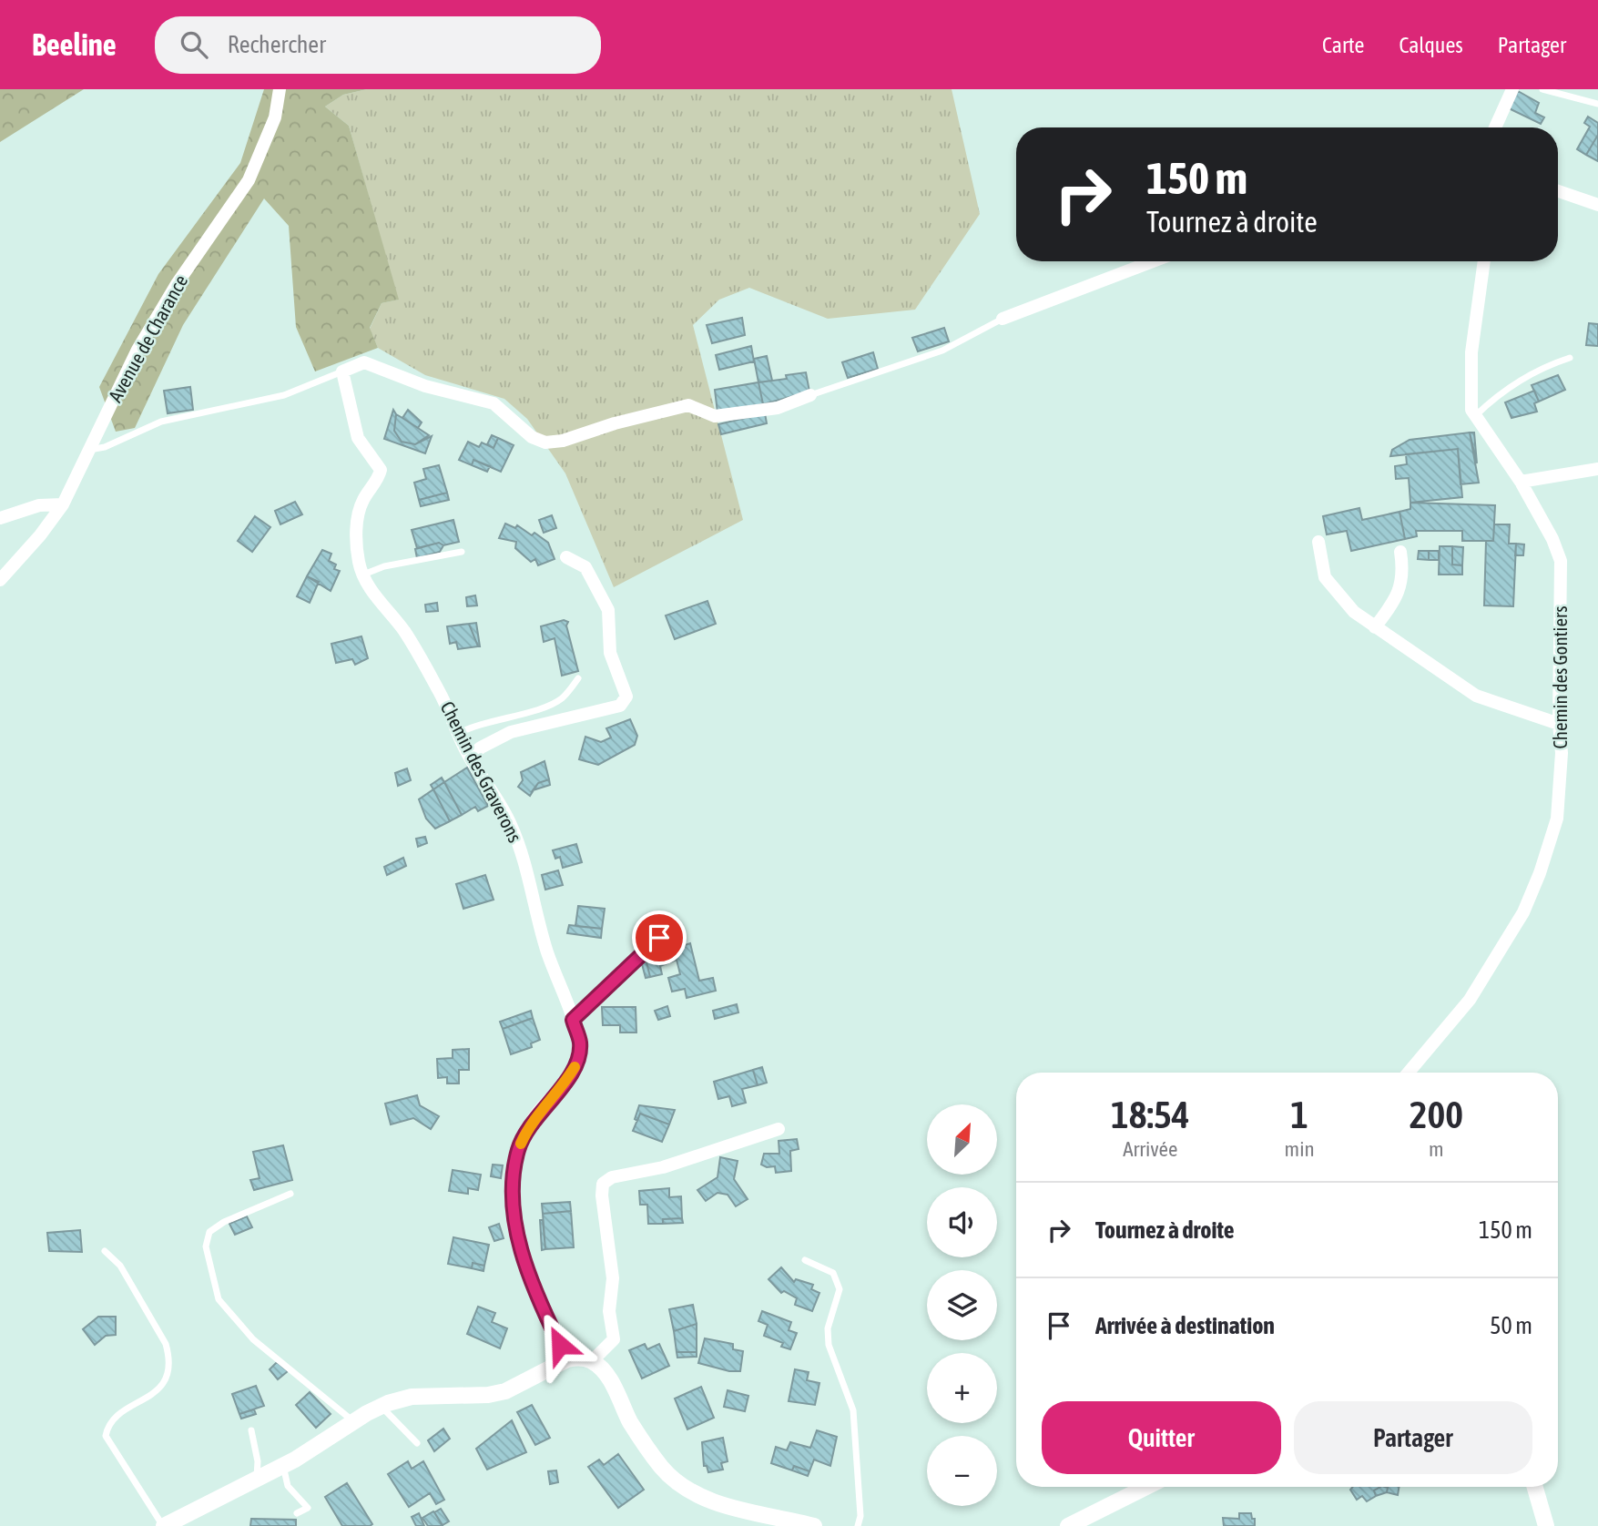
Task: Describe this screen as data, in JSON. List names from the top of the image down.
{
  "streets": {
    "street": ["Avenue de Charance", "Chemin des Gontiers", "Chemin des Graverons"]
  },
  "north": "top right",
  "page": {
    "header": "Beeline",
    "search": "Rechercher",
    "nav": ["Carte", "Calques", "Partager"],
    "turn": ["150 m", "Tournez à droite"],
    "eta": [
      "18:54",
      "Arrivée",
      "1",
      "min",
      "200",
      "m"
    ],
    "map_buttons": ["+", "−"],
    "list": [
      {
        "name": "Tournez à droite",
        "value": "150 m"
      },
      {
        "name": "Arrivée à destination",
        "value": "50 m"
      }
    ],
    "buttons": ["Quitter", "Partager"]
  }
}
